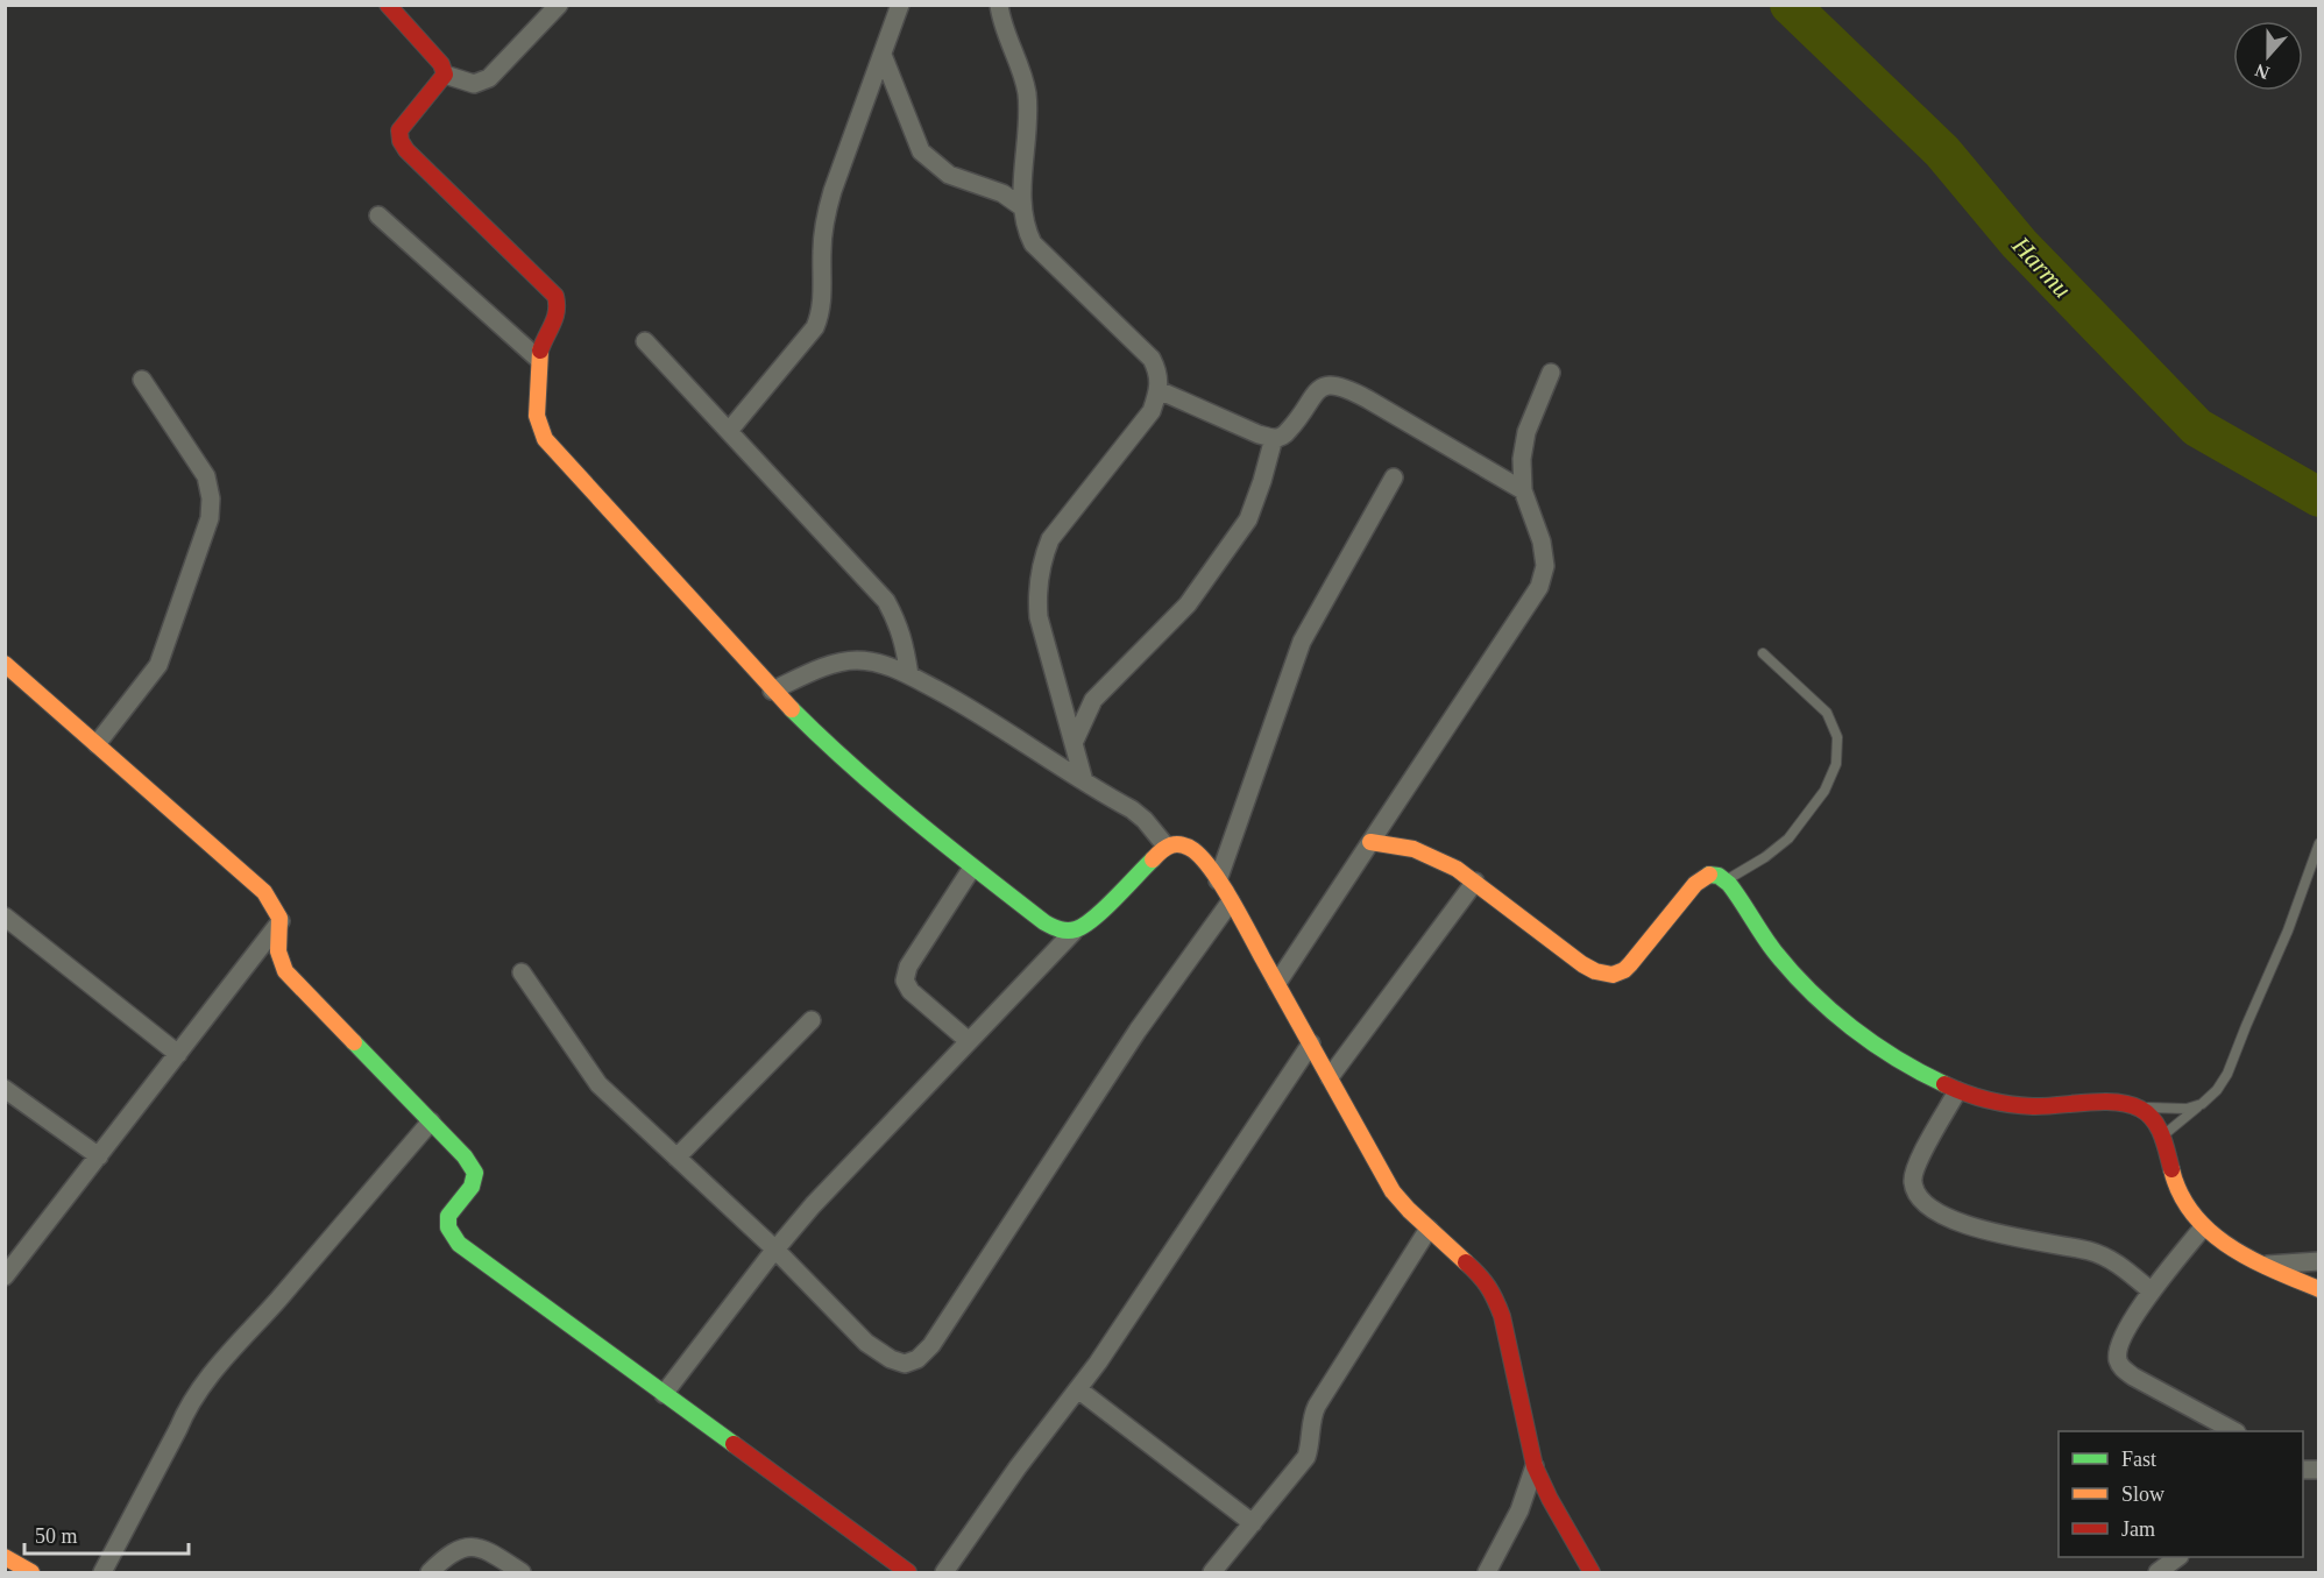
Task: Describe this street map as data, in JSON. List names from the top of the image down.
{
  "water": ["Harmu"],
  "legend": ["Fast", "Slow", "Jam"],
  "scale_bar": "50 m",
  "north": "bottom"
}
